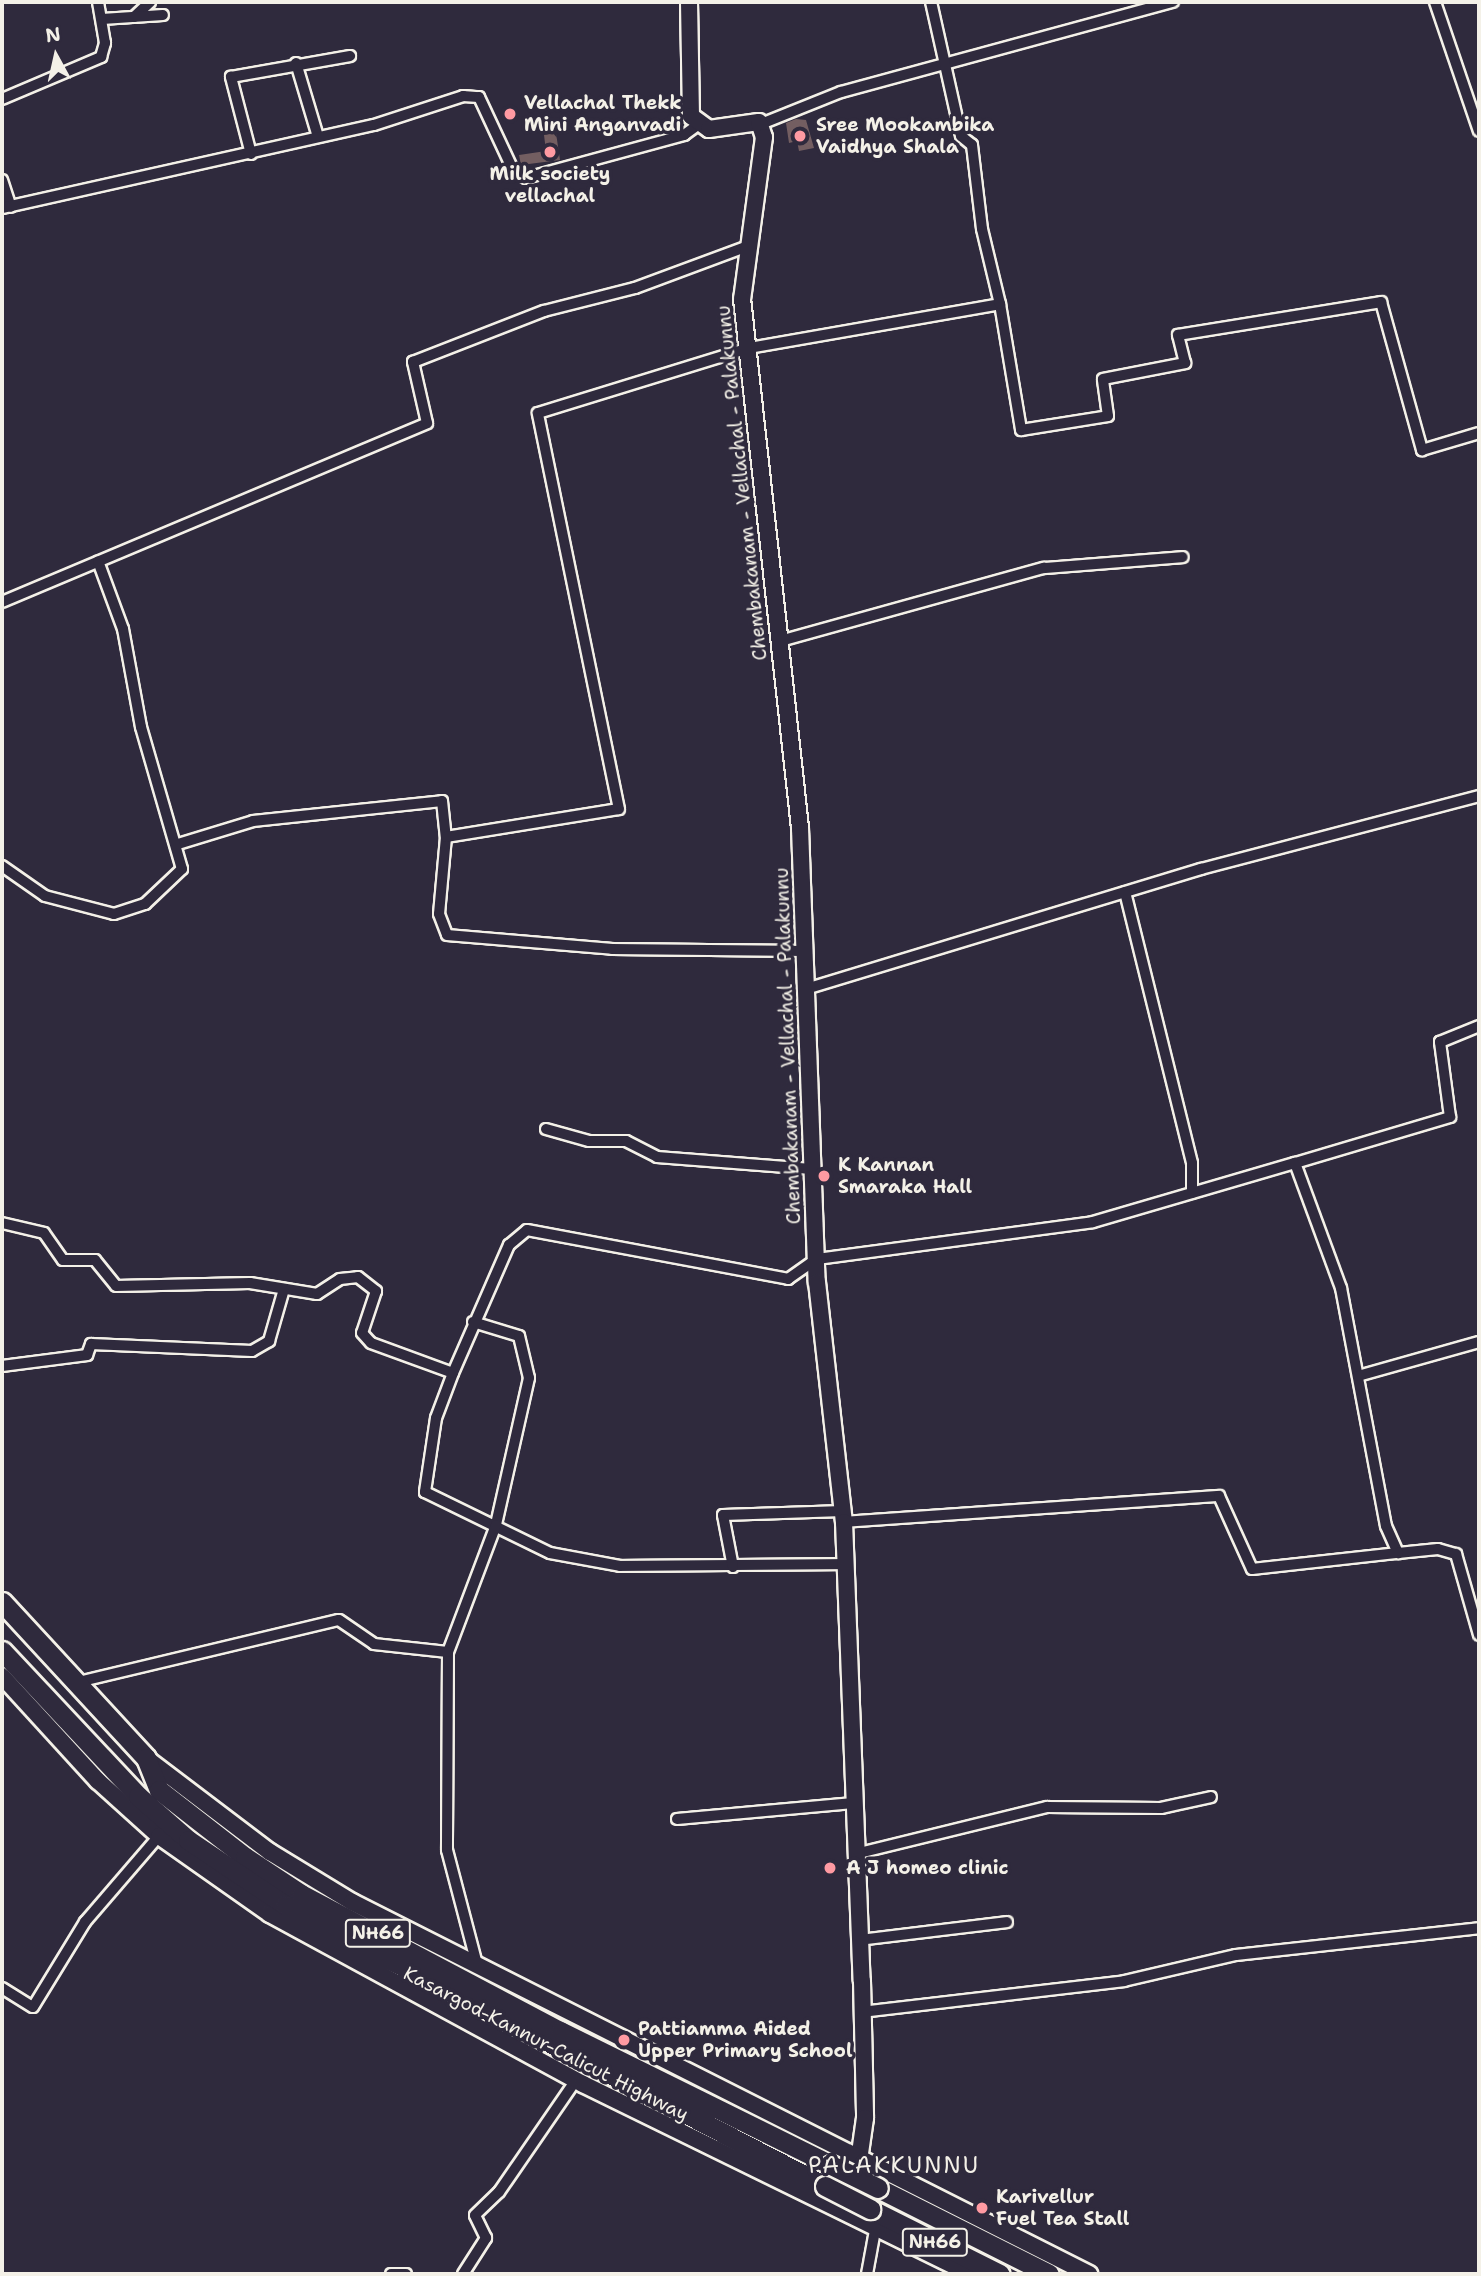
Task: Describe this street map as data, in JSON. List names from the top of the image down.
{
  "streets": {
    "highway": ["NH66", "Kasargod-Kannur-Calicut Highway"],
    "main road": ["Chembakanam - Vellachal - Palakunnu"]
  },
  "districts": ["PALAKKUNNU"],
  "places": [
    "Vellachal Thekk Mini Anganvadi",
    "Sree Mookambika Vaidhya Shala",
    "Milk society vellachal",
    "K Kannan Smaraka Hall",
    "A J homeo clinic",
    "Pattiamma Aided Upper Primary School",
    "Karivellur Fuel Tea Stall"
  ],
  "north": "top"
}
